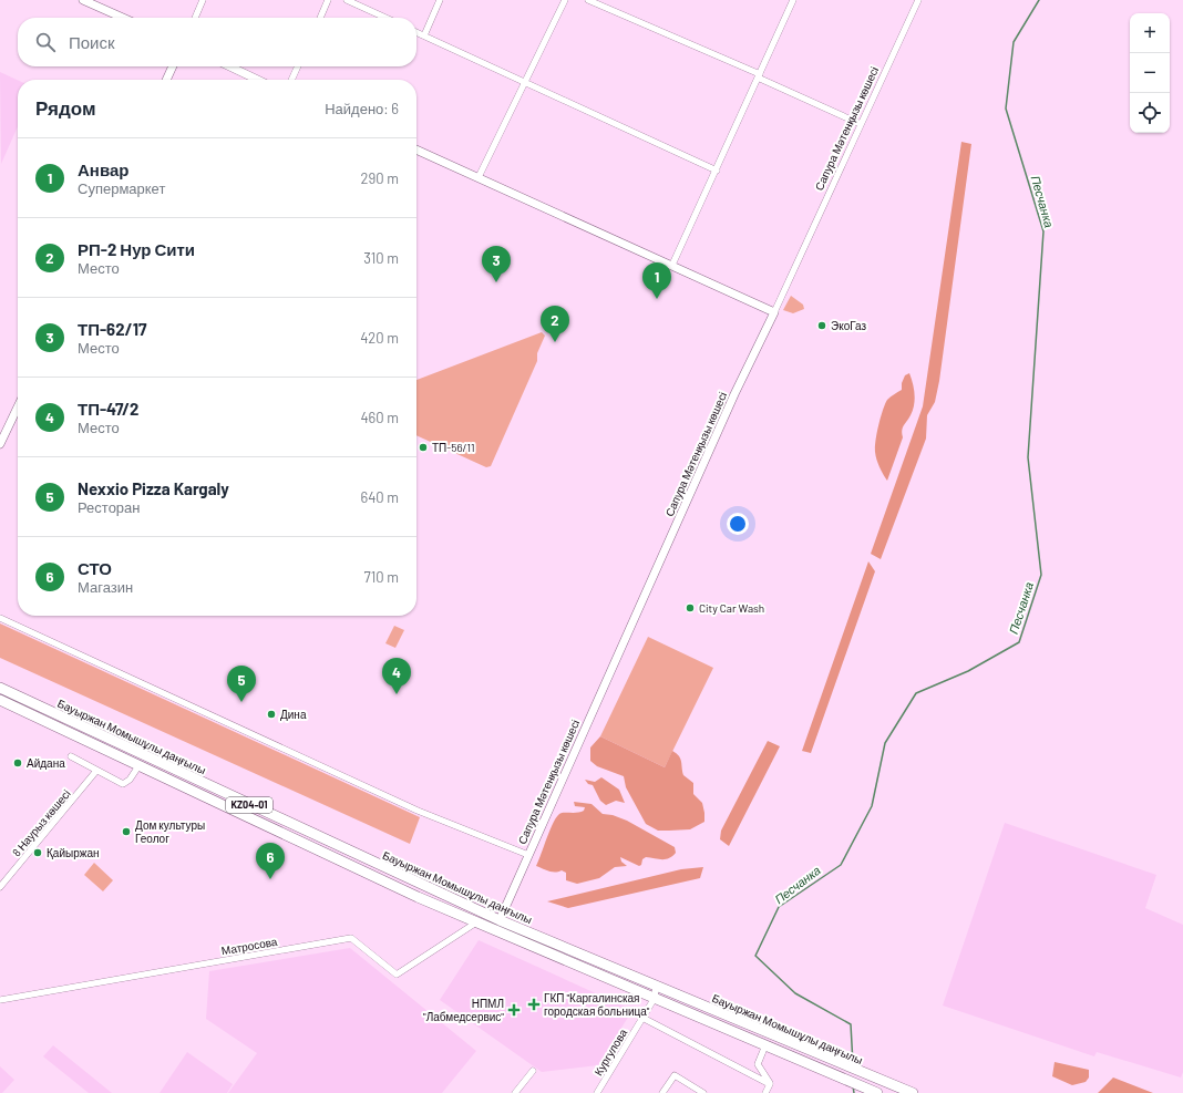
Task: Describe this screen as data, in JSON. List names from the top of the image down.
{
  "streets": {
    "main road": ["Бауыржан Момышұлы даңғылы", "KZ04-01"],
    "street": [
      "Сапура Мәтенқызы көшесі",
      "8 Наурыз көшесі",
      "Матросова",
      "Кургулова"
    ]
  },
  "crossings": [
    ["Сапура Мәтенқызы көшесі", "Бауыржан Момышұлы даңғылы"],
    ["Бауыржан Момышұлы даңғылы", "Матросова"],
    ["Бауыржан Момышұлы даңғылы", "Кургулова"]
  ],
  "water": ["Песчанка"],
  "places": {
    "other": [
      "ЭкоГаз",
      "ТП-56/11",
      "City Car Wash",
      "Дина",
      "Айдана",
      "Дом культуры Геолог",
      "Қайыржан"
    ],
    "health": ["ГКП \"Каргалинская городская больница\"", "НПМЛ \"Лабмедсервис\""]
  },
  "page": {
    "map_buttons": ["+", "−"],
    "search": "Поиск",
    "heading": ["Рядом", "Найдено: 6"],
    "list": [
      {
        "mark": "1",
        "name": "Анвар",
        "note": "Супермаркет",
        "value": "290 m"
      },
      {
        "mark": "2",
        "name": "РП-2 Нур Сити",
        "note": "Место",
        "value": "310 m"
      },
      {
        "mark": "3",
        "name": "ТП-62/17",
        "note": "Место",
        "value": "420 m"
      },
      {
        "mark": "4",
        "name": "ТП-47/2",
        "note": "Место",
        "value": "460 m"
      },
      {
        "mark": "5",
        "name": "Nexxio Pizza Kargaly",
        "note": "Ресторан",
        "value": "640 m"
      },
      {
        "mark": "6",
        "name": "СТО",
        "note": "Магазин",
        "value": "710 m"
      }
    ],
    "pins": [
      "3",
      "1",
      "2",
      "4",
      "5",
      "6"
    ]
  }
}
